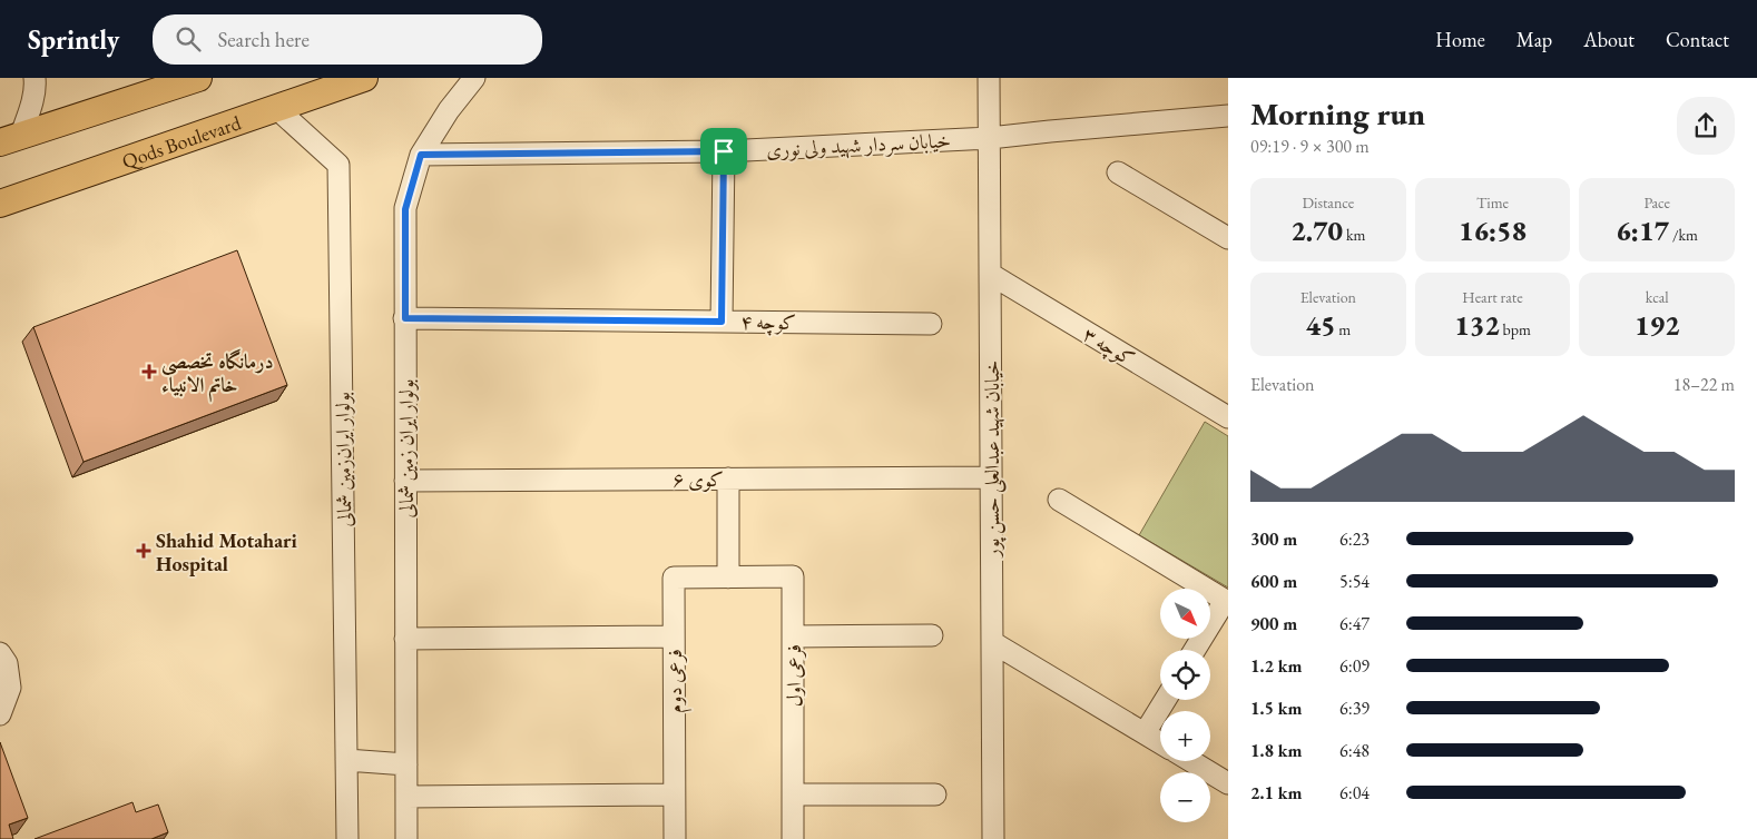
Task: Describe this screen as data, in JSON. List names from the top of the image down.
{
  "streets": {
    "main road": ["Qods Boulevard"],
    "street": [
      "خیابان سردار شهید ولی نوری",
      "کوچه ۴",
      "کوچه ۳",
      "بولوار ایران زمین شمالی",
      "خیابان شهید عبدالعلی حسن پور",
      "بولوار ایران‌زمین شمالی",
      "کوی ۶",
      "فرعی اول",
      "فرعی دوم"
    ]
  },
  "crossings": [
    ["Qods Boulevard", "بولوار ایران‌زمین شمالی"],
    ["خیابان سردار شهید ولی نوری", "بولوار ایران زمین شمالی"],
    ["خیابان سردار شهید ولی نوری", "خیابان شهید عبدالعلی حسن پور"],
    ["کوچه ۴", "بولوار ایران زمین شمالی"],
    ["کوچه ۳", "خیابان شهید عبدالعلی حسن پور"],
    ["بولوار ایران زمین شمالی", "کوی ۶"],
    ["خیابان شهید عبدالعلی حسن پور", "کوی ۶"],
    ["فرعی اول", "فرعی دوم"]
  ],
  "places": {
    "health": ["درمانگاه تخصصی خاتم الانبیاء", "Shahid Motahari Hospital"]
  },
  "north": "bottom right",
  "page": {
    "header": "Sprintly",
    "search": "Search here",
    "nav": [
      "Home",
      "Map",
      "About",
      "Contact"
    ],
    "heading": ["Morning run", "09:19 · 9 × 300 m"],
    "stats": [
      ["Distance", "2.70 km"],
      ["Time", "16:58"],
      ["Pace", "6:17 /km"],
      ["Elevation", "45 m"],
      ["Heart rate", "132 bpm"],
      ["kcal", "192"]
    ],
    "chart": ["Elevation", "18–22 m"],
    "list": [
      {
        "name": "300 m",
        "note": "6:23"
      },
      {
        "name": "600 m",
        "note": "5:54"
      },
      {
        "name": "900 m",
        "note": "6:47"
      },
      {
        "name": "1.2 km",
        "note": "6:09"
      },
      {
        "name": "1.5 km",
        "note": "6:39"
      },
      {
        "name": "1.8 km",
        "note": "6:48"
      },
      {
        "name": "2.1 km",
        "note": "6:04"
      }
    ],
    "map_buttons": ["+", "−"]
  }
}
